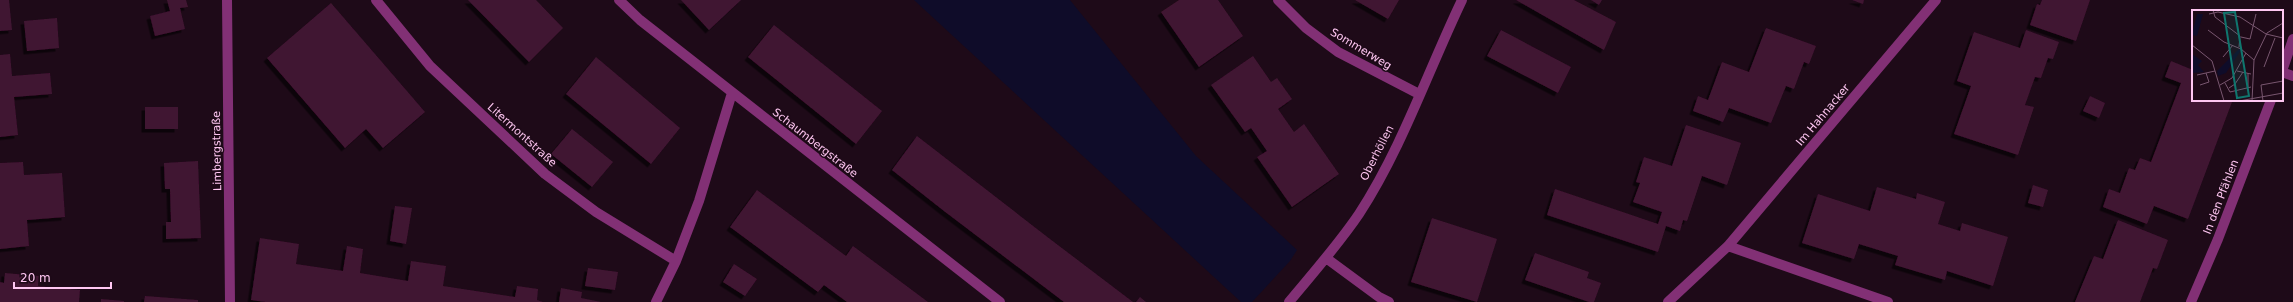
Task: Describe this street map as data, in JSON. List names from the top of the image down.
{
  "streets": {
    "street": [
      "Sommerweg",
      "Im Hahnacker",
      "Litermontstraße",
      "Schaumbergstraße",
      "Limbergstraße",
      "Oberhöllen",
      "In den Pfählen"
    ]
  },
  "crossings": [
    ["Sommerweg", "Oberhöllen"]
  ],
  "scale_bar": "20 m"
}
